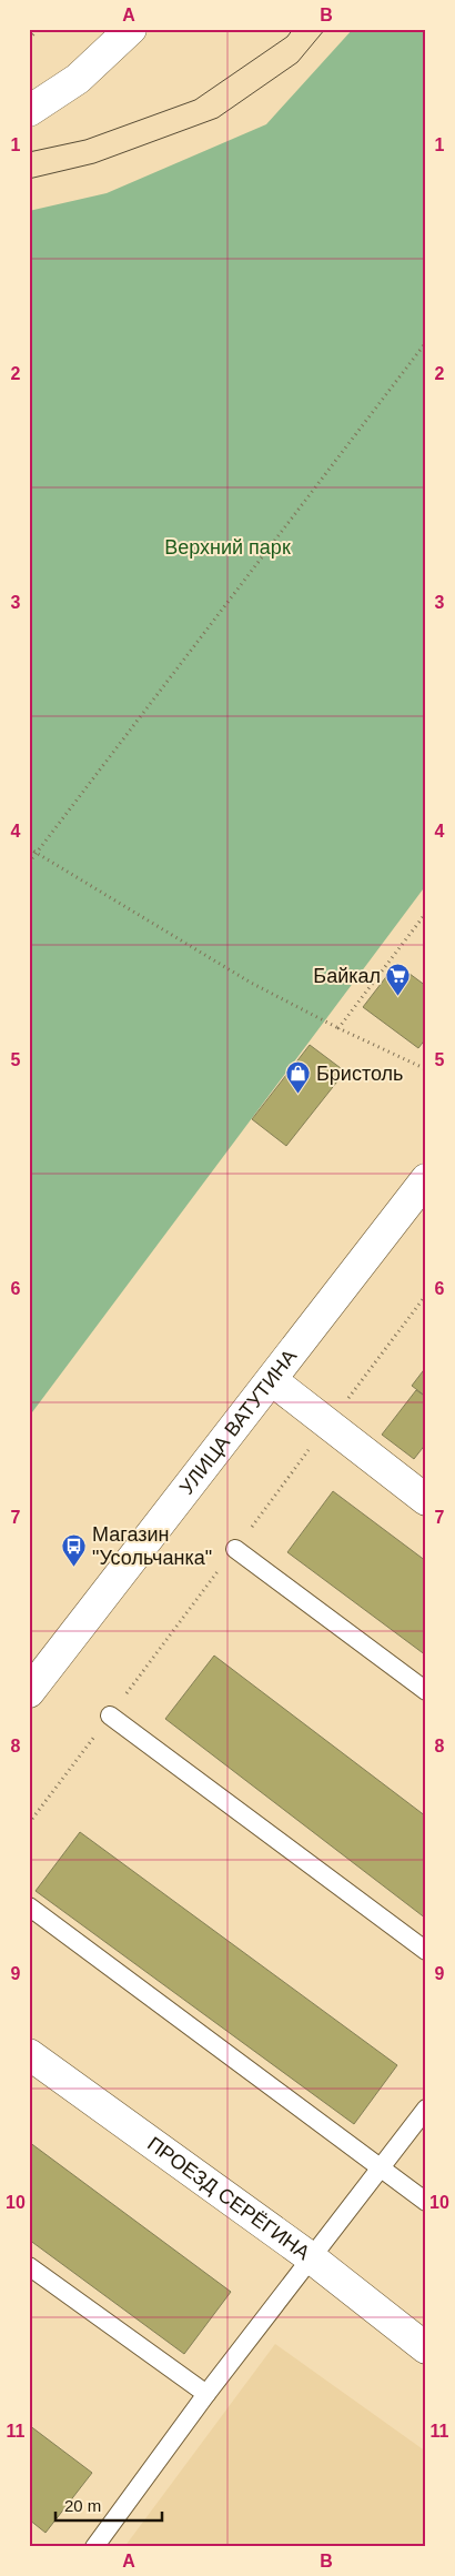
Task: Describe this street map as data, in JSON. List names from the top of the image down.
{
  "streets": {
    "street": ["УЛИЦА ВАТУТИНА", "ПРОЕЗД СЕРЁГИНА"]
  },
  "parks": ["Верхний парк"],
  "places": {
    "supermarket": ["Байкал"],
    "shop": ["Бристоль"],
    "bus stop": ["Магазин \"Усольчанка\""]
  },
  "scale_bar": "20 m",
  "grid": {
    "columns": ["A", "B"],
    "rows": [
      "1",
      "2",
      "3",
      "4",
      "5",
      "6",
      "7",
      "8",
      "9",
      "10",
      "11"
    ]
  }
}
